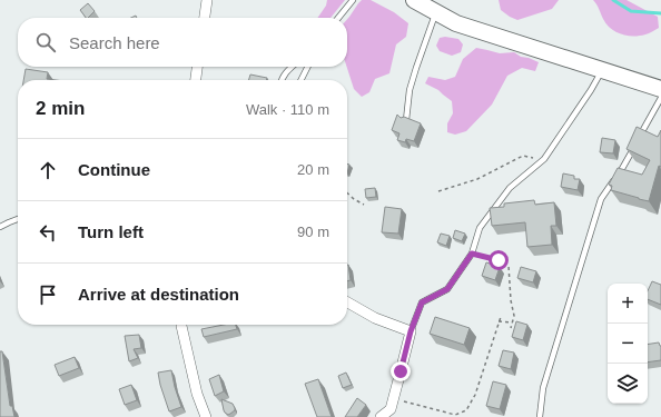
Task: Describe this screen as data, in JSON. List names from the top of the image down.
{
  "page": {
    "search": "Search here",
    "heading": ["2 min", "Walk · 110 m"],
    "list": [
      ["Continue", "20 m"],
      ["Turn left", "90 m"],
      "Arrive at destination"
    ],
    "map_buttons": ["+", "−"]
  }
}
